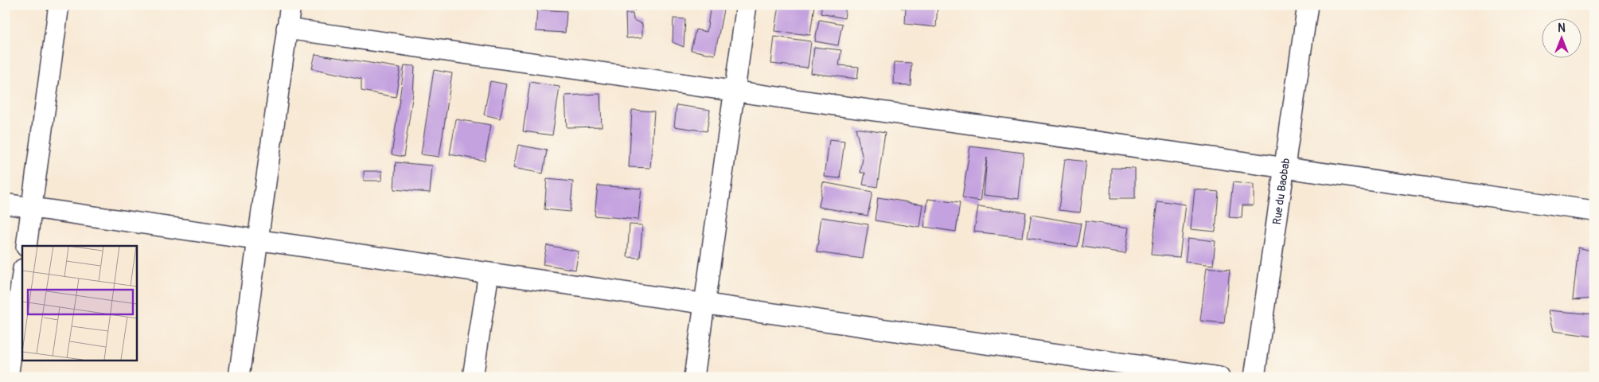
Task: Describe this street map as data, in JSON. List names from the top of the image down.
{
  "streets": {
    "street": ["Rue du Baobab"]
  },
  "north": "top"
}
